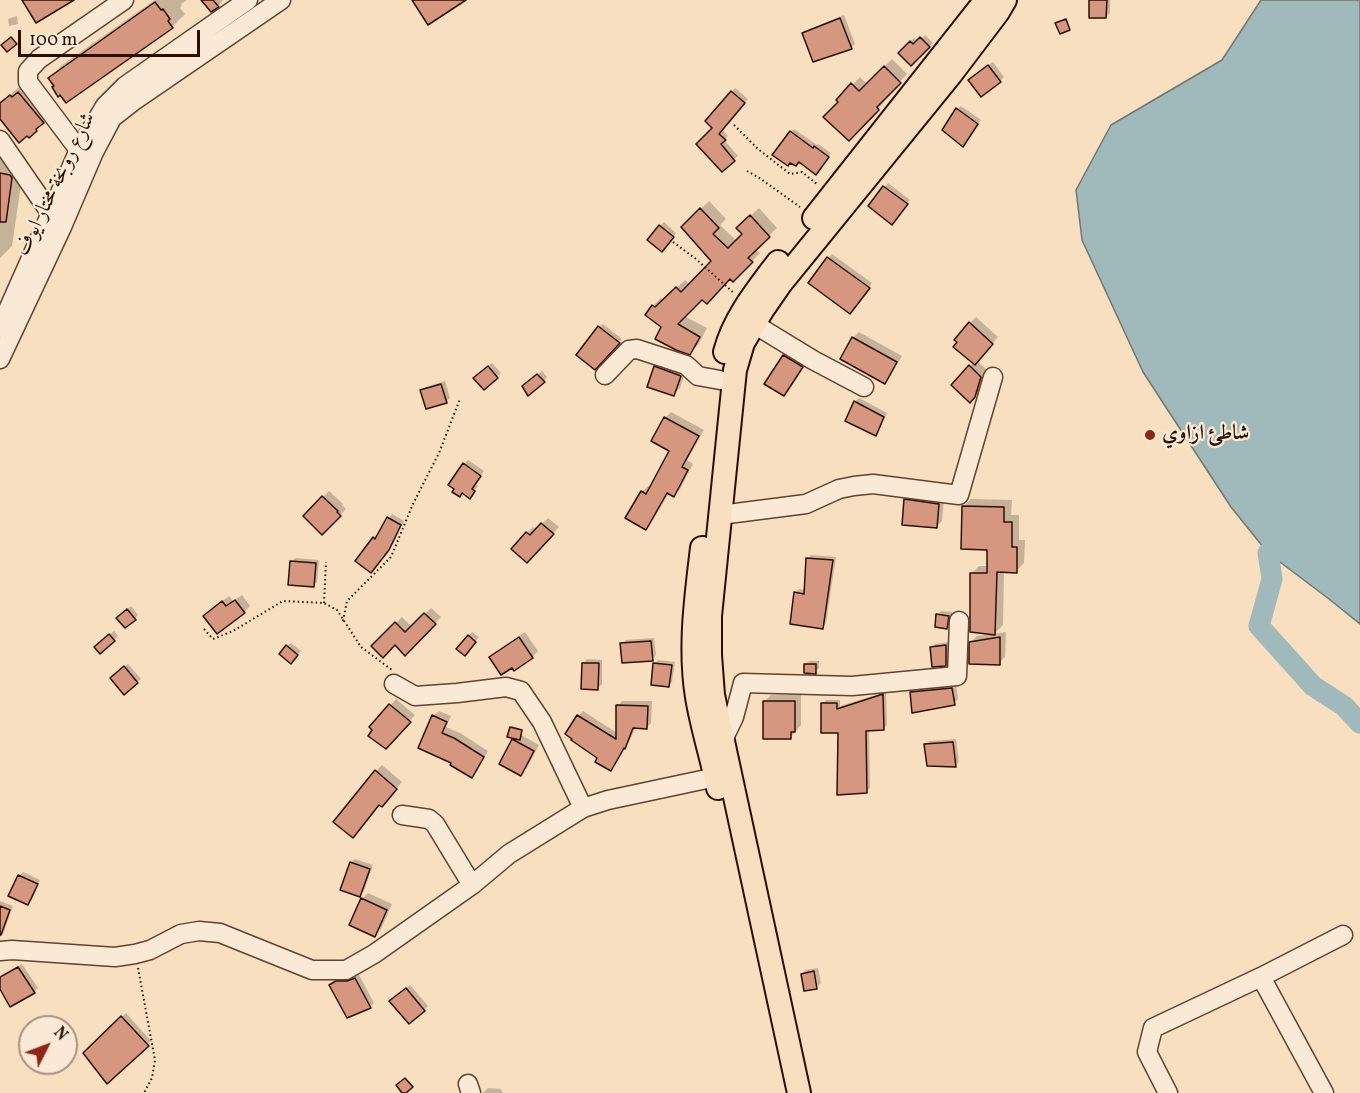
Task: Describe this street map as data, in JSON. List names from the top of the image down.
{
  "streets": {
    "street": ["شارع روبخة مختار ايوف"]
  },
  "places": ["شاطئ ازاوي"],
  "scale_bar": "100 m",
  "north": "top right"
}
